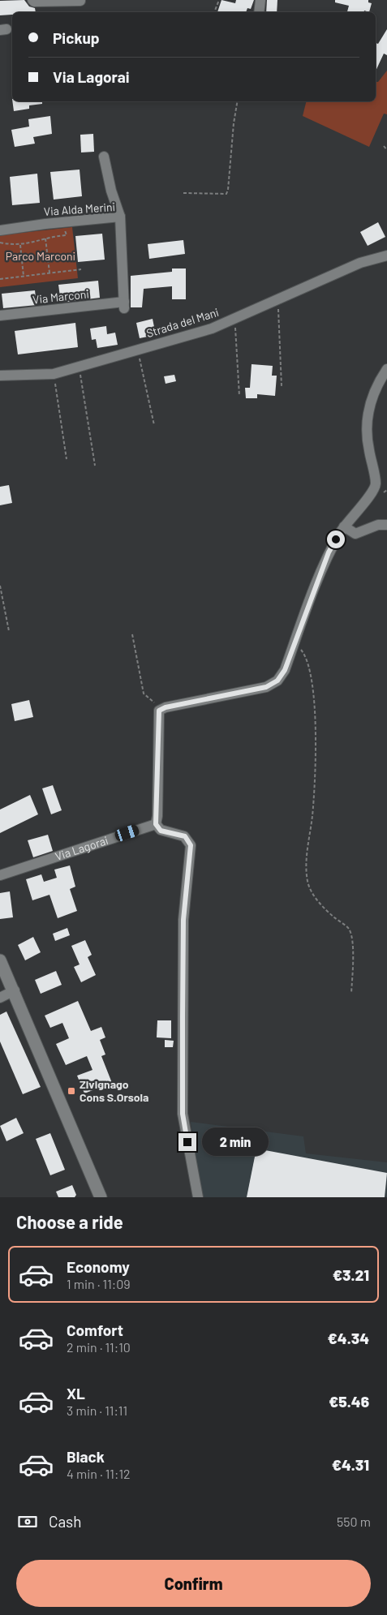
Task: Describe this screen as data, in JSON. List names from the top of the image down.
{
  "streets": {
    "street": [
      "Via Alda Merini",
      "Via Marconi",
      "Strada del Mani",
      "Via Lagorai"
    ]
  },
  "crossings": [
    ["Via Alda Merini", "Via Marconi"]
  ],
  "parks": ["Parco Marconi"],
  "places": {
    "transit": ["Zivignago Cons S.Orsola"]
  },
  "page": {
    "banner": ["Pickup", "Via Lagorai"],
    "bubble": "2 min",
    "heading": "Choose a ride",
    "list": [
      {
        "name": "Economy",
        "note": "1 min · 11:09",
        "value": "€3.21"
      },
      {
        "name": "Comfort",
        "note": "2 min · 11:10",
        "value": "€4.34"
      },
      {
        "name": "XL",
        "note": "3 min · 11:11",
        "value": "€5.46"
      },
      {
        "name": "Black",
        "note": "4 min · 11:12",
        "value": "€4.31"
      }
    ],
    "pay": ["Cash", "550 m"],
    "buttons": "Confirm"
  }
}
